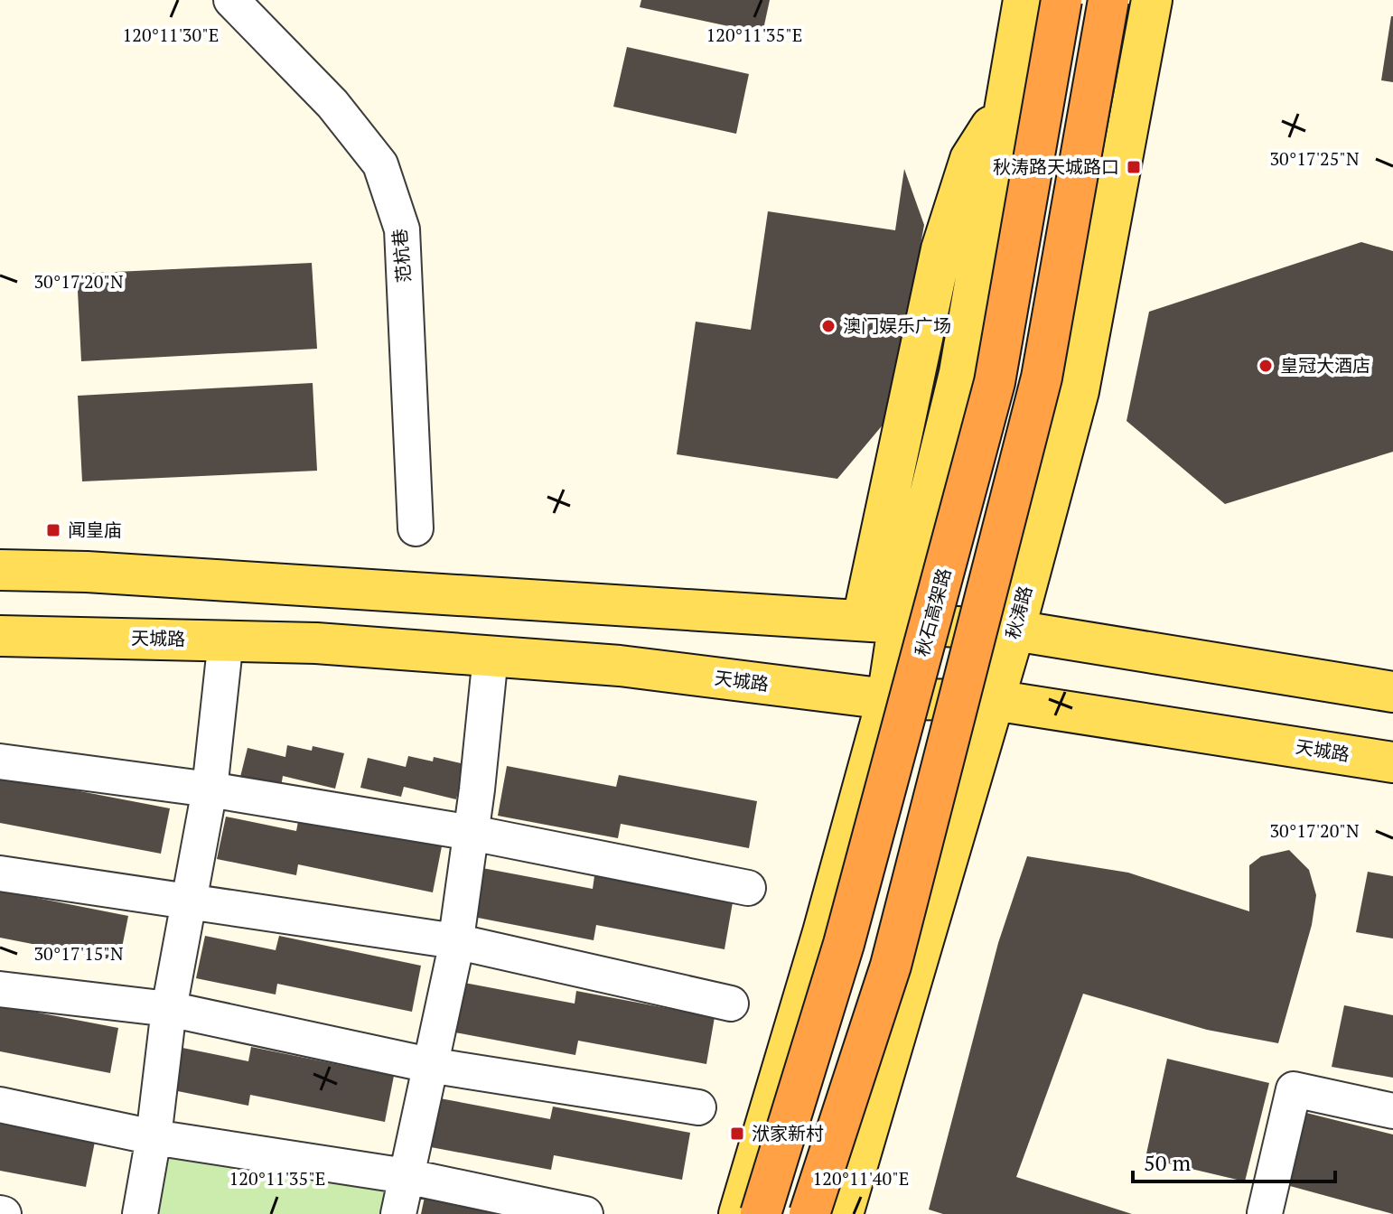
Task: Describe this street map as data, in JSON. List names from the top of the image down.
{
  "streets": {
    "highway": ["秋石高架路"],
    "main road": ["秋涛路", "天城路"],
    "street": ["范杭巷"]
  },
  "crossings": [
    ["秋涛路", "天城路"]
  ],
  "places": {
    "transit": ["秋涛路天城路口", "闻皇庙", "洑家新村"],
    "other": ["澳门娱乐广场", "皇冠大酒店"]
  },
  "scale_bar": "50 m",
  "coordinates": [
    "120°11'30\"E",
    "120°11'35\"E",
    "30°17'25\"N",
    "30°17'20\"N",
    "30°17'15\"N",
    "120°11'40\"E"
  ]
}
